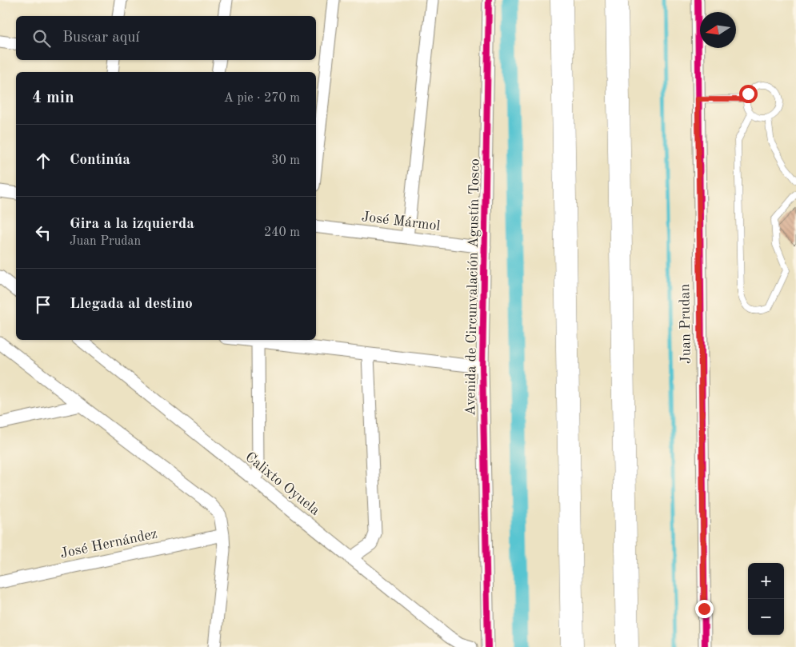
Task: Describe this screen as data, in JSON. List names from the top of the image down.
{
  "streets": {
    "street": [
      "José Mármol",
      "Avenida de Circunvalación Agustín Tosco",
      "Juan Prudan",
      "Calixto Oyuela",
      "José Hernández"
    ]
  },
  "crossings": [
    ["José Mármol", "Avenida de Circunvalación Agustín Tosco"]
  ],
  "north": "left",
  "page": {
    "search": "Buscar aquí",
    "heading": ["4 min", "A pie · 270 m"],
    "list": [
      ["Continúa", "30 m"],
      ["Gira a la izquierda", "Juan Prudan", "240 m"],
      "Llegada al destino"
    ],
    "map_buttons": ["+", "−"]
  }
}
